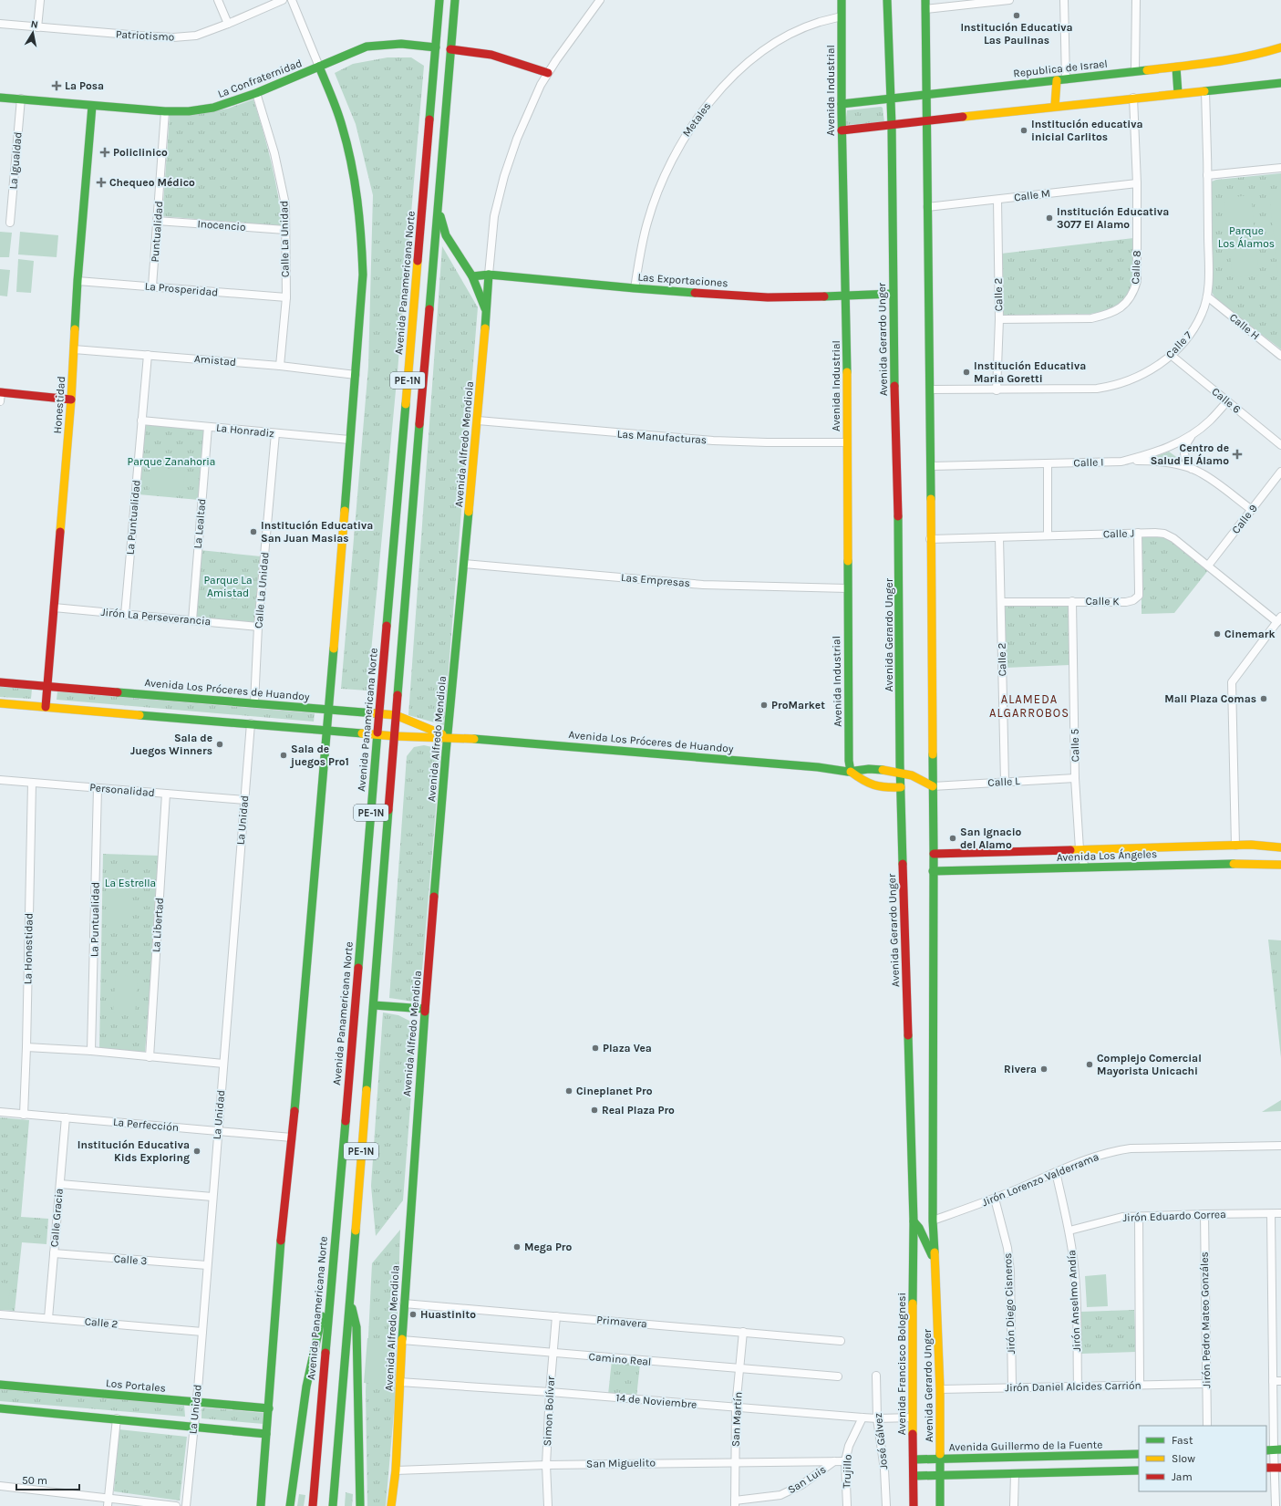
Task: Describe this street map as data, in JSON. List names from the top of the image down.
{
  "streets": {
    "main road": [
      "Republica de Israel",
      "La Confraternidad",
      "Avenida Industrial",
      "Las Exportaciones",
      "Avenida Panamericana Norte",
      "Avenida Gerardo Unger",
      "PE-1N",
      "Honestidad",
      "Avenida Alfredo Mendiola",
      "Avenida Los Próceres de Huandoy",
      "Avenida Los Ángeles",
      "Avenida Francisco Bolognesi",
      "Los Portales",
      "Avenida Guillermo de la Fuente"
    ],
    "street": [
      "Patriotismo",
      "Metales",
      "La Igualdad",
      "Calle M",
      "Inocencio",
      "Puntualidad",
      "Calle La Unidad",
      "Calle 8",
      "La Prosperidad",
      "Calle 2",
      "Calle H",
      "Calle 7",
      "Amistad",
      "Calle 6",
      "La Honradiz",
      "Las Manufacturas",
      "Calle I",
      "La Puntualidad",
      "Calle 9",
      "La Lealtad",
      "Calle J",
      "Las Empresas",
      "Calle K",
      "Jirón La Perseverancia",
      "Calle 5",
      "Calle L",
      "Personalidad",
      "La Unidad",
      "La Libertad",
      "La Honestidad",
      "La Perfección",
      "Jirón Lorenzo Valderrama",
      "Jirón Eduardo Correa",
      "Calle Gracia",
      "Calle 3",
      "Jirón Anselmo Andía",
      "Jirón Diego Cisneros",
      "Jirón Pedro Mateo Gonzáles",
      "Primavera",
      "Camino Real",
      "Jirón Daniel Alcides Carrión",
      "14 de Noviembre",
      "Simon Bolívar",
      "San Martín",
      "José Gálvez",
      "San Miguelito",
      "Trujillo",
      "San Luis"
    ]
  },
  "crossings": [
    ["Republica de Israel", "Avenida Industrial"],
    ["Republica de Israel", "Avenida Gerardo Unger"],
    ["La Confraternidad", "La Igualdad"],
    ["La Confraternidad", "Puntualidad"],
    ["La Confraternidad", "Calle La Unidad"],
    ["La Confraternidad", "Avenida Panamericana Norte"],
    ["La Confraternidad", "Honestidad"],
    ["Avenida Industrial", "Metales"],
    ["Avenida Industrial", "Las Exportaciones"],
    ["Avenida Industrial", "Las Manufacturas"],
    ["Avenida Industrial", "Las Empresas"],
    ["Avenida Industrial", "Avenida Los Próceres de Huandoy"],
    ["Metales", "Las Exportaciones"],
    ["Calle M", "Calle 8"],
    ["Calle M", "Calle 2"],
    ["Calle M", "Avenida Gerardo Unger"],
    ["Inocencio", "Puntualidad"],
    ["Inocencio", "Calle La Unidad"],
    ["Puntualidad", "La Prosperidad"],
    ["Calle La Unidad", "La Prosperidad"],
    ["Calle La Unidad", "Amistad"],
    ["Calle La Unidad", "La Honradiz"],
    ["Calle La Unidad", "Jirón La Perseverancia"],
    ["Calle La Unidad", "Avenida Los Próceres de Huandoy"],
    ["Calle 8", "Calle 2"],
    ["Las Exportaciones", "Avenida Gerardo Unger"],
    ["Las Exportaciones", "Avenida Alfredo Mendiola"],
    ["Avenida Panamericana Norte", "Avenida Los Próceres de Huandoy"],
    ["La Prosperidad", "Honestidad"],
    ["Calle 2", "Calle 7"],
    ["Calle 2", "Calle J"],
    ["Calle 2", "Calle K"],
    ["Calle 2", "Calle L"],
    ["Calle 2", "La Unidad"],
    ["Calle 2", "Calle Gracia"],
    ["Calle H", "Calle 7"],
    ["Avenida Gerardo Unger", "Calle 7"],
    ["Avenida Gerardo Unger", "Calle I"],
    ["Avenida Gerardo Unger", "Calle J"],
    ["Avenida Gerardo Unger", "Avenida Los Próceres de Huandoy"],
    ["Avenida Gerardo Unger", "Calle L"],
    ["Avenida Gerardo Unger", "Avenida Los Ángeles"],
    ["Avenida Gerardo Unger", "Jirón Lorenzo Valderrama"],
    ["Avenida Gerardo Unger", "Avenida Francisco Bolognesi"],
    ["Avenida Gerardo Unger", "Jirón Daniel Alcides Carrión"],
    ["Avenida Gerardo Unger", "Avenida Guillermo de la Fuente"],
    ["Calle 7", "Calle 6"],
    ["Amistad", "Honestidad"],
    ["Amistad", "La Puntualidad"],
    ["PE-1N", "Avenida Los Próceres de Huandoy"],
    ["Calle 6", "Calle I"],
    ["Honestidad", "Jirón La Perseverancia"],
    ["Honestidad", "Avenida Los Próceres de Huandoy"],
    ["La Honradiz", "La Puntualidad"],
    ["La Honradiz", "La Lealtad"],
    ["Las Manufacturas", "Avenida Alfredo Mendiola"],
    ["Avenida Alfredo Mendiola", "Las Empresas"],
    ["Avenida Alfredo Mendiola", "Avenida Los Próceres de Huandoy"],
    ["Avenida Alfredo Mendiola", "Primavera"],
    ["Avenida Alfredo Mendiola", "Camino Real"],
    ["Avenida Alfredo Mendiola", "14 de Noviembre"],
    ["Avenida Alfredo Mendiola", "San Miguelito"],
    ["La Puntualidad", "Jirón La Perseverancia"],
    ["La Puntualidad", "Personalidad"],
    ["Calle 9", "Calle J"],
    ["La Lealtad", "Jirón La Perseverancia"],
    ["Calle J", "Calle K"],
    ["Calle K", "Calle 5"],
    ["Avenida Los Próceres de Huandoy", "Calle L"],
    ["Avenida Los Próceres de Huandoy", "La Unidad"],
    ["Calle 5", "Calle L"],
    ["Calle 5", "Avenida Los Ángeles"],
    ["Personalidad", "La Unidad"],
    ["Personalidad", "La Libertad"],
    ["Personalidad", "La Honestidad"],
    ["La Unidad", "La Perfección"],
    ["La Unidad", "Calle 3"],
    ["La Unidad", "Los Portales"],
    ["La Honestidad", "La Perfección"],
    ["La Perfección", "Calle Gracia"],
    ["Jirón Lorenzo Valderrama", "Jirón Anselmo Andía"],
    ["Jirón Lorenzo Valderrama", "Jirón Diego Cisneros"],
    ["Jirón Eduardo Correa", "Jirón Anselmo Andía"],
    ["Jirón Eduardo Correa", "Jirón Pedro Mateo Gonzáles"],
    ["Calle Gracia", "Calle 3"],
    ["Jirón Anselmo Andía", "Jirón Daniel Alcides Carrión"],
    ["Jirón Diego Cisneros", "Jirón Daniel Alcides Carrión"],
    ["Jirón Pedro Mateo Gonzáles", "Jirón Daniel Alcides Carrión"],
    ["Primavera", "Simon Bolívar"],
    ["Primavera", "San Martín"],
    ["Camino Real", "Simon Bolívar"],
    ["Camino Real", "San Martín"],
    ["Avenida Francisco Bolognesi", "14 de Noviembre"],
    ["Avenida Francisco Bolognesi", "Avenida Guillermo de la Fuente"],
    ["14 de Noviembre", "Simon Bolívar"],
    ["14 de Noviembre", "San Martín"],
    ["14 de Noviembre", "José Gálvez"],
    ["14 de Noviembre", "Trujillo"],
    ["Simon Bolívar", "San Miguelito"],
    ["San Martín", "San Miguelito"],
    ["San Martín", "San Luis"],
    ["San Miguelito", "Trujillo"],
    ["San Miguelito", "San Luis"]
  ],
  "districts": ["ALAMEDA ALGARROBOS"],
  "parks": [
    "Parque Los Álamos",
    "Parque Zanahoria",
    "Parque La Amistad",
    "La Estrella"
  ],
  "places": {
    "other": [
      "Institución Educativa Las Paulinas",
      "Institución educativa inicial Carlitos",
      "Institución Educativa 3077 El Alamo",
      "Institución Educativa Maria Goretti",
      "Institución Educativa San Juan Masias",
      "Cinemark",
      "Mall Plaza Comas",
      "ProMarket",
      "Sala de Juegos Winners",
      "Sala de juegos Pro1",
      "San Ignacio del Alamo",
      "Plaza Vea",
      "Complejo Comercial Mayorista Unicachi",
      "Rivera",
      "Cineplanet Pro",
      "Real Plaza Pro",
      "Institución Educativa Kids Exploring",
      "Mega Pro",
      "Huastinito"
    ],
    "health": [
      "La Posa",
      "Policlinico",
      "Chequeo Médico",
      "Centro de Salud El Álamo"
    ]
  },
  "legend": ["Fast", "Slow", "Jam"],
  "scale_bar": "50 m",
  "north": "top"
}
